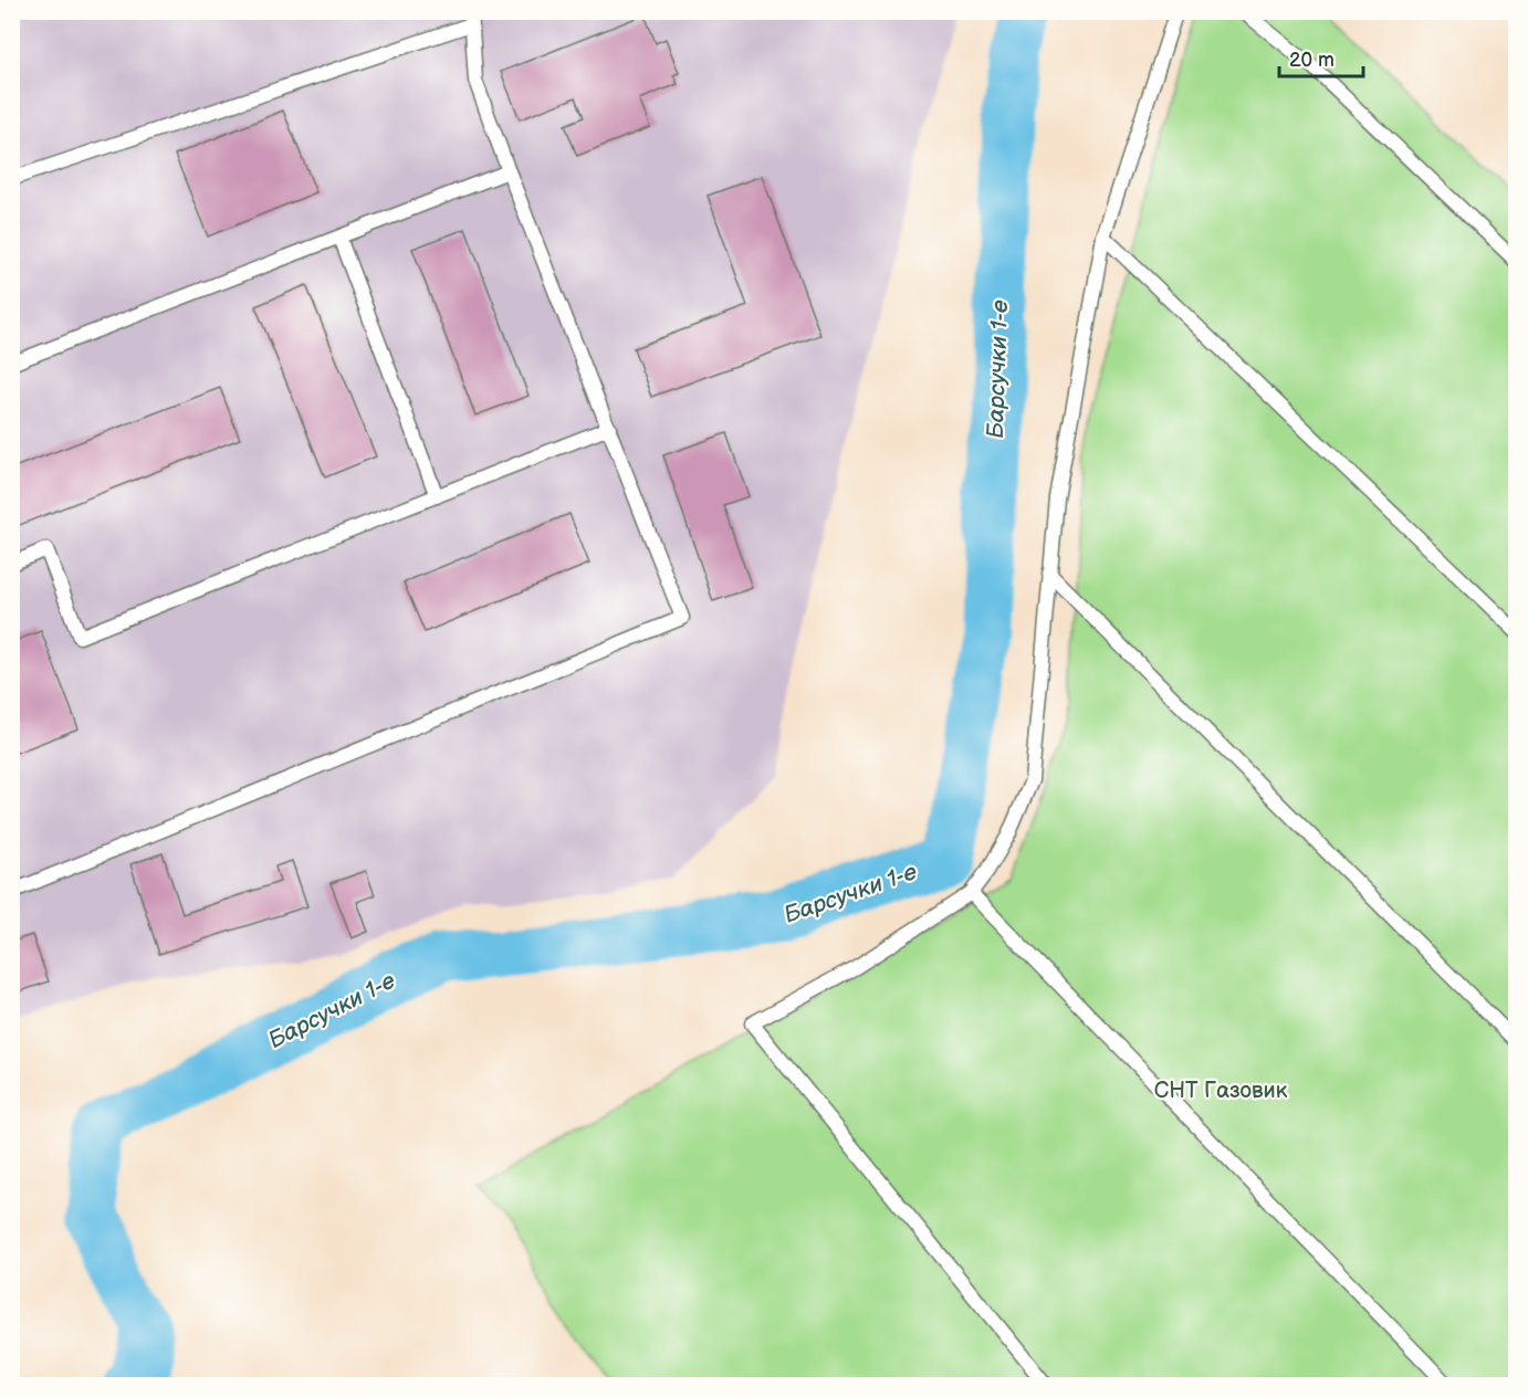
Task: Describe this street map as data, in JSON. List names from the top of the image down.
{
  "water": ["Барсучки 1-е"],
  "parks": ["СНТ Газовик"],
  "scale_bar": "20 m"
}
